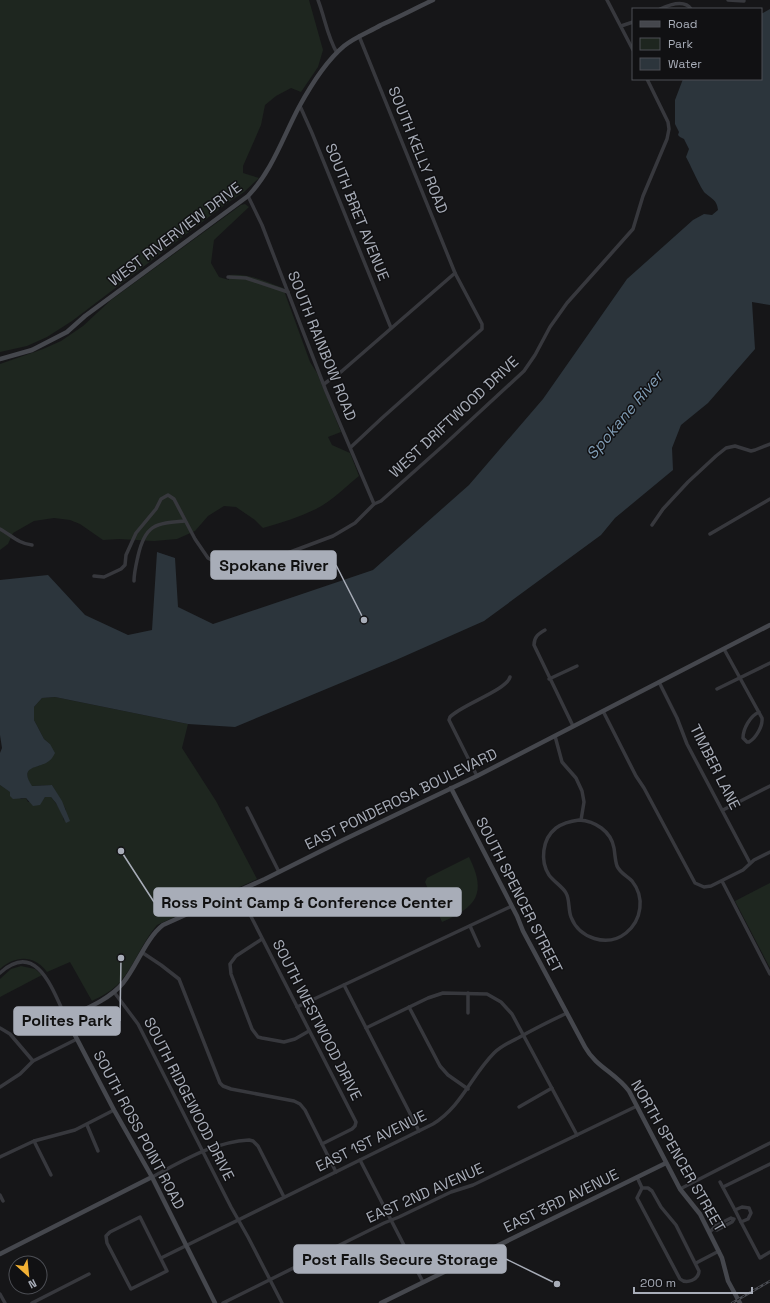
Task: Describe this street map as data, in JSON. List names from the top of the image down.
{
  "streets": {
    "street": [
      "SOUTH KELLY ROAD",
      "SOUTH BRET AVENUE",
      "WEST RIVERVIEW DRIVE",
      "SOUTH RAINBOW ROAD",
      "WEST DRIFTWOOD DRIVE",
      "TIMBER LANE",
      "EAST PONDEROSA BOULEVARD",
      "SOUTH SPENCER STREET",
      "SOUTH WESTWOOD DRIVE",
      "SOUTH RIDGEWOOD DRIVE",
      "SOUTH ROSS POINT ROAD",
      "EAST 1ST AVENUE",
      "NORTH SPENCER STREET",
      "EAST 2ND AVENUE",
      "EAST 3RD AVENUE"
    ]
  },
  "crossings": [
    ["SOUTH KELLY ROAD", "WEST RIVERVIEW DRIVE"],
    ["SOUTH KELLY ROAD", "SOUTH RAINBOW ROAD"],
    ["SOUTH BRET AVENUE", "WEST RIVERVIEW DRIVE"],
    ["WEST RIVERVIEW DRIVE", "SOUTH RAINBOW ROAD"],
    ["SOUTH RAINBOW ROAD", "WEST DRIFTWOOD DRIVE"],
    ["TIMBER LANE", "EAST PONDEROSA BOULEVARD"],
    ["EAST PONDEROSA BOULEVARD", "SOUTH SPENCER STREET"],
    ["EAST PONDEROSA BOULEVARD", "SOUTH WESTWOOD DRIVE"],
    ["EAST PONDEROSA BOULEVARD", "SOUTH RIDGEWOOD DRIVE"],
    ["EAST PONDEROSA BOULEVARD", "SOUTH ROSS POINT ROAD"],
    ["SOUTH SPENCER STREET", "EAST 1ST AVENUE"],
    ["SOUTH SPENCER STREET", "NORTH SPENCER STREET"],
    ["SOUTH RIDGEWOOD DRIVE", "EAST 1ST AVENUE"],
    ["SOUTH RIDGEWOOD DRIVE", "EAST 2ND AVENUE"],
    ["SOUTH ROSS POINT ROAD", "EAST 1ST AVENUE"],
    ["EAST 1ST AVENUE", "NORTH SPENCER STREET"],
    ["NORTH SPENCER STREET", "EAST 2ND AVENUE"],
    ["NORTH SPENCER STREET", "EAST 3RD AVENUE"]
  ],
  "water": ["Spokane River"],
  "places": [
    "Spokane River",
    "Ross Point Camp & Conference Center",
    "Polites Park",
    "Post Falls Secure Storage"
  ],
  "legend": ["Road", "Park", "Water"],
  "scale_bar": "200 m",
  "north": "bottom right"
}
